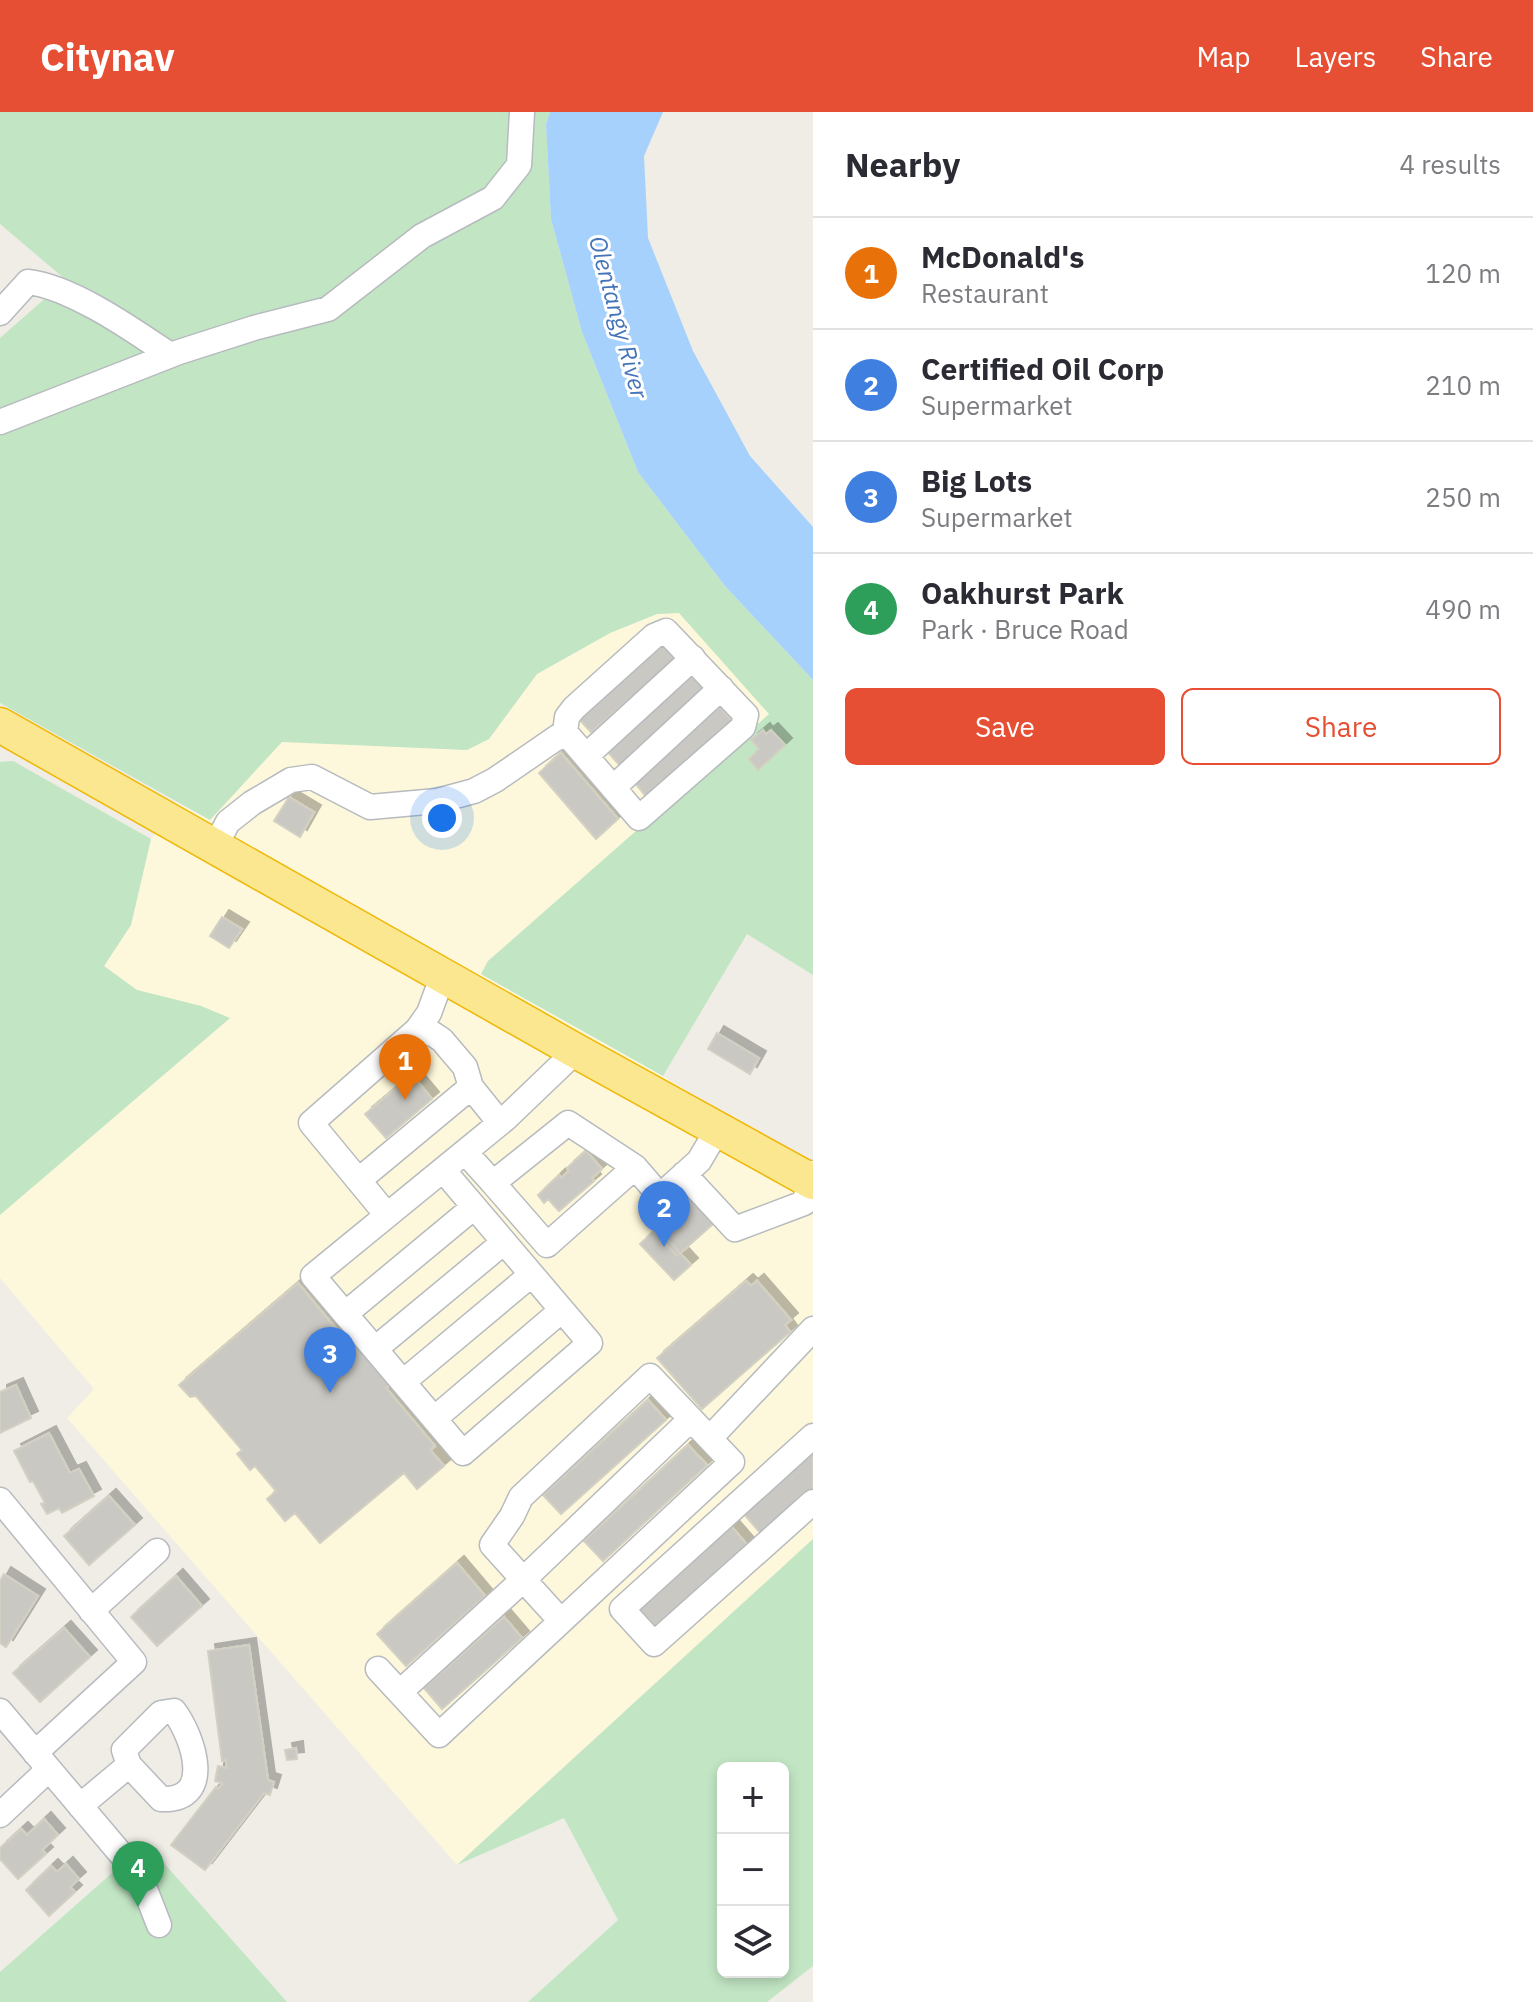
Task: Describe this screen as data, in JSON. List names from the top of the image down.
{
  "water": ["Olentangy River"],
  "page": {
    "header": "Citynav",
    "nav": ["Map", "Layers", "Share"],
    "heading": ["Nearby", "4 results"],
    "list": [
      {
        "mark": "1",
        "name": "McDonald's",
        "note": "Restaurant",
        "value": "120 m"
      },
      {
        "mark": "2",
        "name": "Certified Oil Corp",
        "note": "Supermarket",
        "value": "210 m"
      },
      {
        "mark": "3",
        "name": "Big Lots",
        "note": "Supermarket",
        "value": "250 m"
      },
      {
        "mark": "4",
        "name": "Oakhurst Park",
        "note": "Park · Bruce Road",
        "value": "490 m"
      }
    ],
    "buttons": ["Save", "Share"],
    "pins": [
      "1",
      "2",
      "3",
      "4"
    ],
    "map_buttons": ["+", "−"]
  }
}
